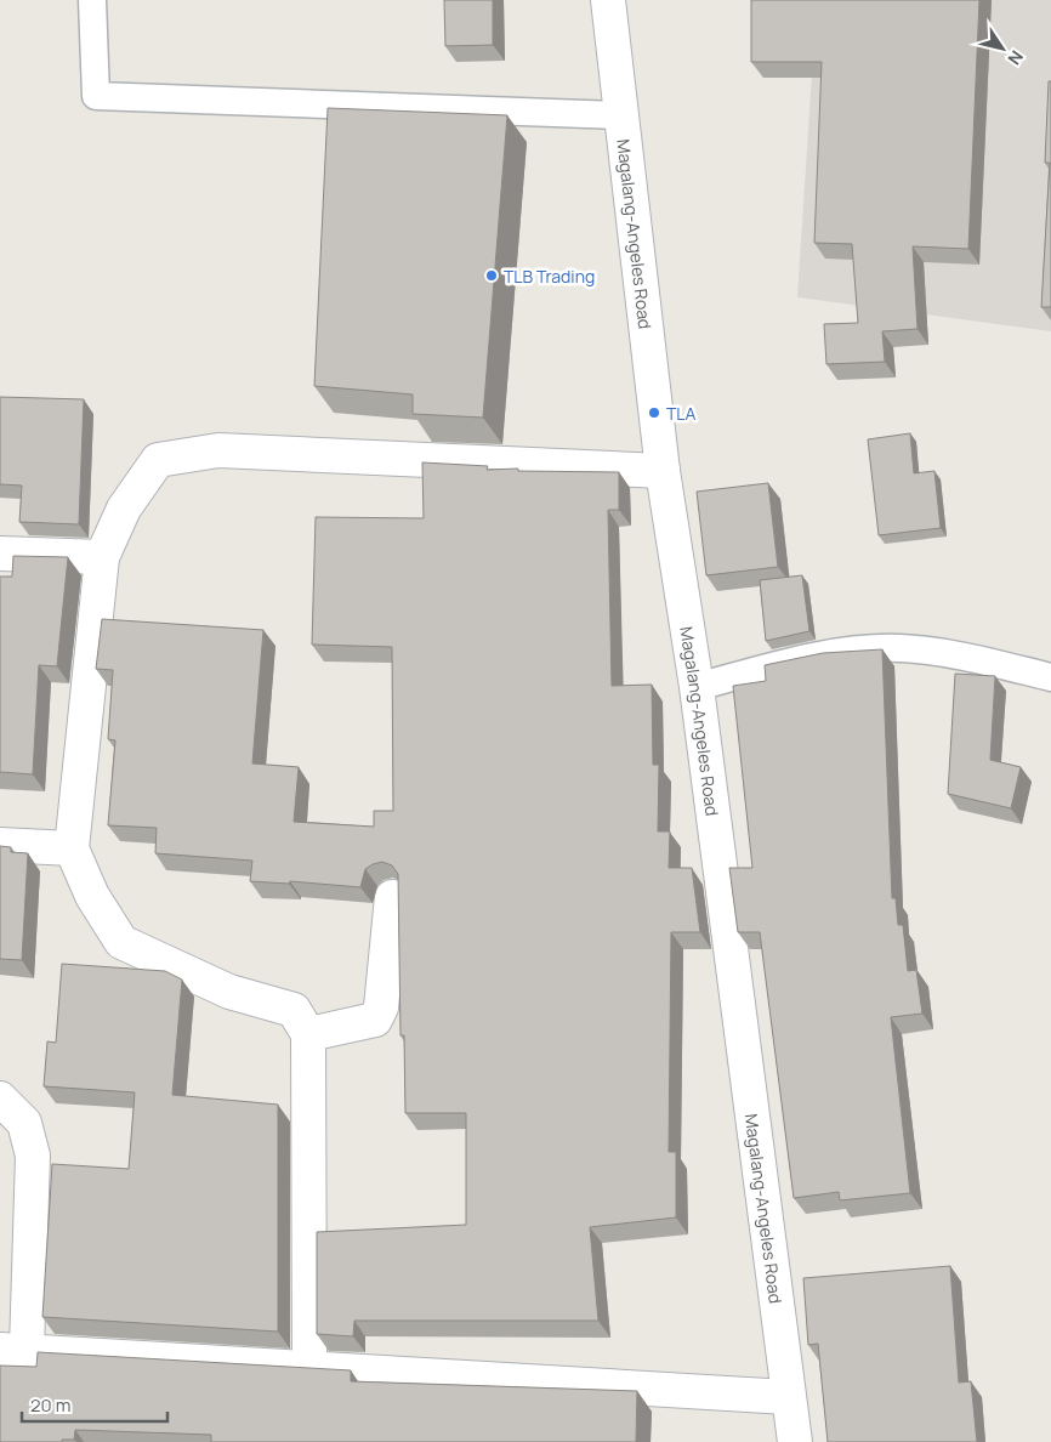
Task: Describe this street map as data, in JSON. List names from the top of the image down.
{
  "streets": {
    "street": ["Magalang-Angeles Road"]
  },
  "places": ["TLB Trading", "TLA"],
  "scale_bar": "20 m",
  "north": "bottom right"
}
